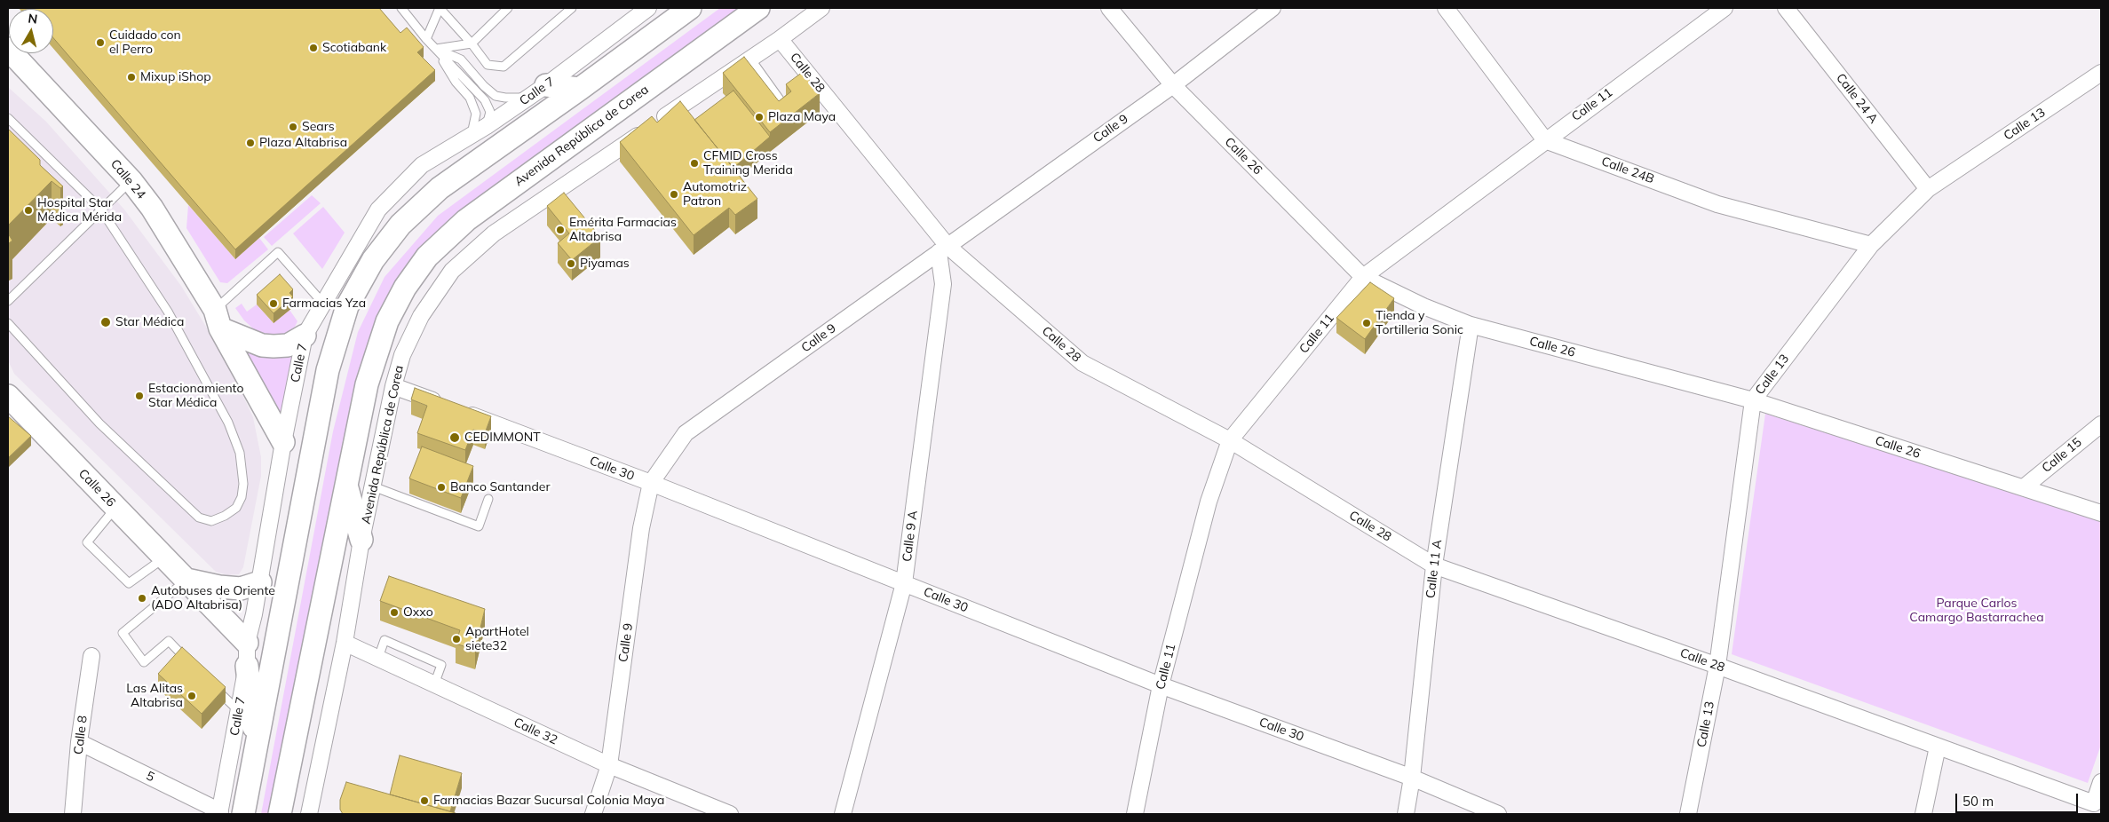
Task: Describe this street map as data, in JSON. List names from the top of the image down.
{
  "streets": {
    "main road": ["Avenida República de Corea", "Calle 26", "Calle 24"],
    "street": [
      "Calle 28",
      "Calle 7",
      "Calle 24 A",
      "Calle 11",
      "Calle 13",
      "Calle 9",
      "Calle 24B",
      "Calle 15",
      "Calle 30",
      "Calle 9 A",
      "Calle 11 A",
      "Calle 32",
      "Calle 8",
      "5"
    ]
  },
  "crossings": [
    ["Calle 28", "Calle 11"],
    ["Calle 28", "Calle 13"],
    ["Calle 28", "Calle 9"],
    ["Calle 28", "Avenida República de Corea"],
    ["Calle 28", "Calle 9 A"],
    ["Calle 28", "Calle 11 A"],
    ["Calle 7", "Calle 26"],
    ["Calle 7", "Calle 24"],
    ["Calle 7", "5"],
    ["Calle 24 A", "Calle 13"],
    ["Calle 11", "Calle 26"],
    ["Calle 11", "Calle 24B"],
    ["Calle 11", "Calle 30"],
    ["Calle 13", "Calle 26"],
    ["Calle 13", "Calle 24B"],
    ["Calle 9", "Calle 26"],
    ["Calle 9", "Calle 30"],
    ["Calle 9", "Calle 9 A"],
    ["Calle 9", "Calle 32"],
    ["Avenida República de Corea", "Calle 32"],
    ["Calle 26", "Calle 15"],
    ["Calle 26", "Calle 11 A"],
    ["Calle 30", "Calle 9 A"],
    ["Calle 30", "Calle 11 A"],
    ["Calle 8", "5"]
  ],
  "parks": ["Parque Carlos Camargo Bastarrachea"],
  "places": [
    "Cuidado con el Perro",
    "Scotiabank",
    "Mixup iShop",
    "Plaza Maya",
    "Sears",
    "Plaza Altabrisa",
    "CFMID Cross Training Merida",
    "Automotriz Patron",
    "Hospital Star Médica Mérida",
    "Emérita Farmacias Altabrisa",
    "Piyamas",
    "Farmacias Yza",
    "Star Médica",
    "Tienda y Tortilleria Sonic",
    "Estacionamiento Star Médica",
    "CEDIMMONT",
    "Banco Santander",
    "Autobuses de Oriente (ADO Altabrisa)",
    "Oxxo",
    "ApartHotel siete32",
    "Las Alitas Altabrisa",
    "Farmacias Bazar Sucursal Colonia Maya"
  ],
  "scale_bar": "50 m",
  "north": "top"
}
